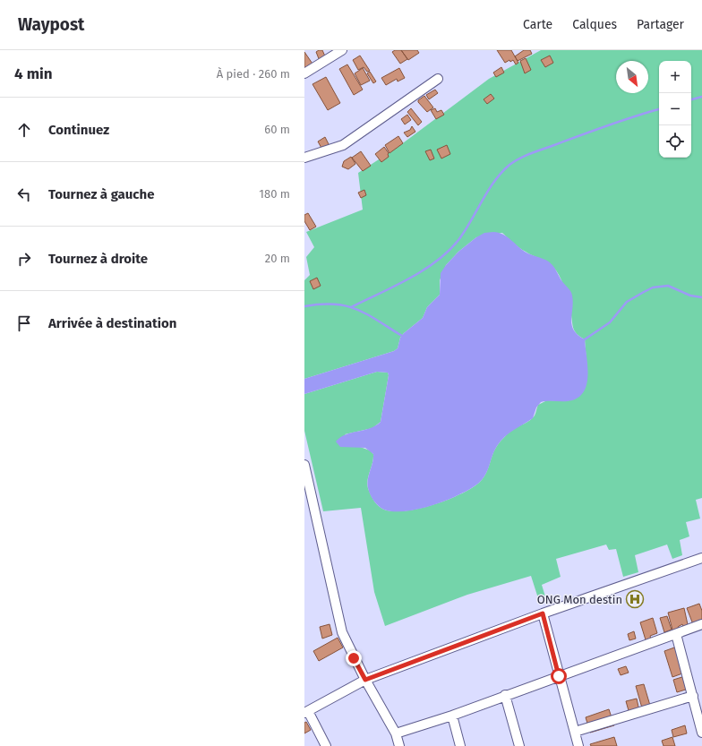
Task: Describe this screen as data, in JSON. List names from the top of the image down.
{
  "places": {
    "hospital": ["ONG Mon destin"]
  },
  "north": "bottom right",
  "page": {
    "header": "Waypost",
    "nav": ["Carte", "Calques", "Partager"],
    "heading": ["4 min", "À pied · 260 m"],
    "map_buttons": ["+", "−"],
    "list": [
      ["Continuez", "60 m"],
      ["Tournez à gauche", "180 m"],
      ["Tournez à droite", "20 m"],
      "Arrivée à destination"
    ]
  }
}
